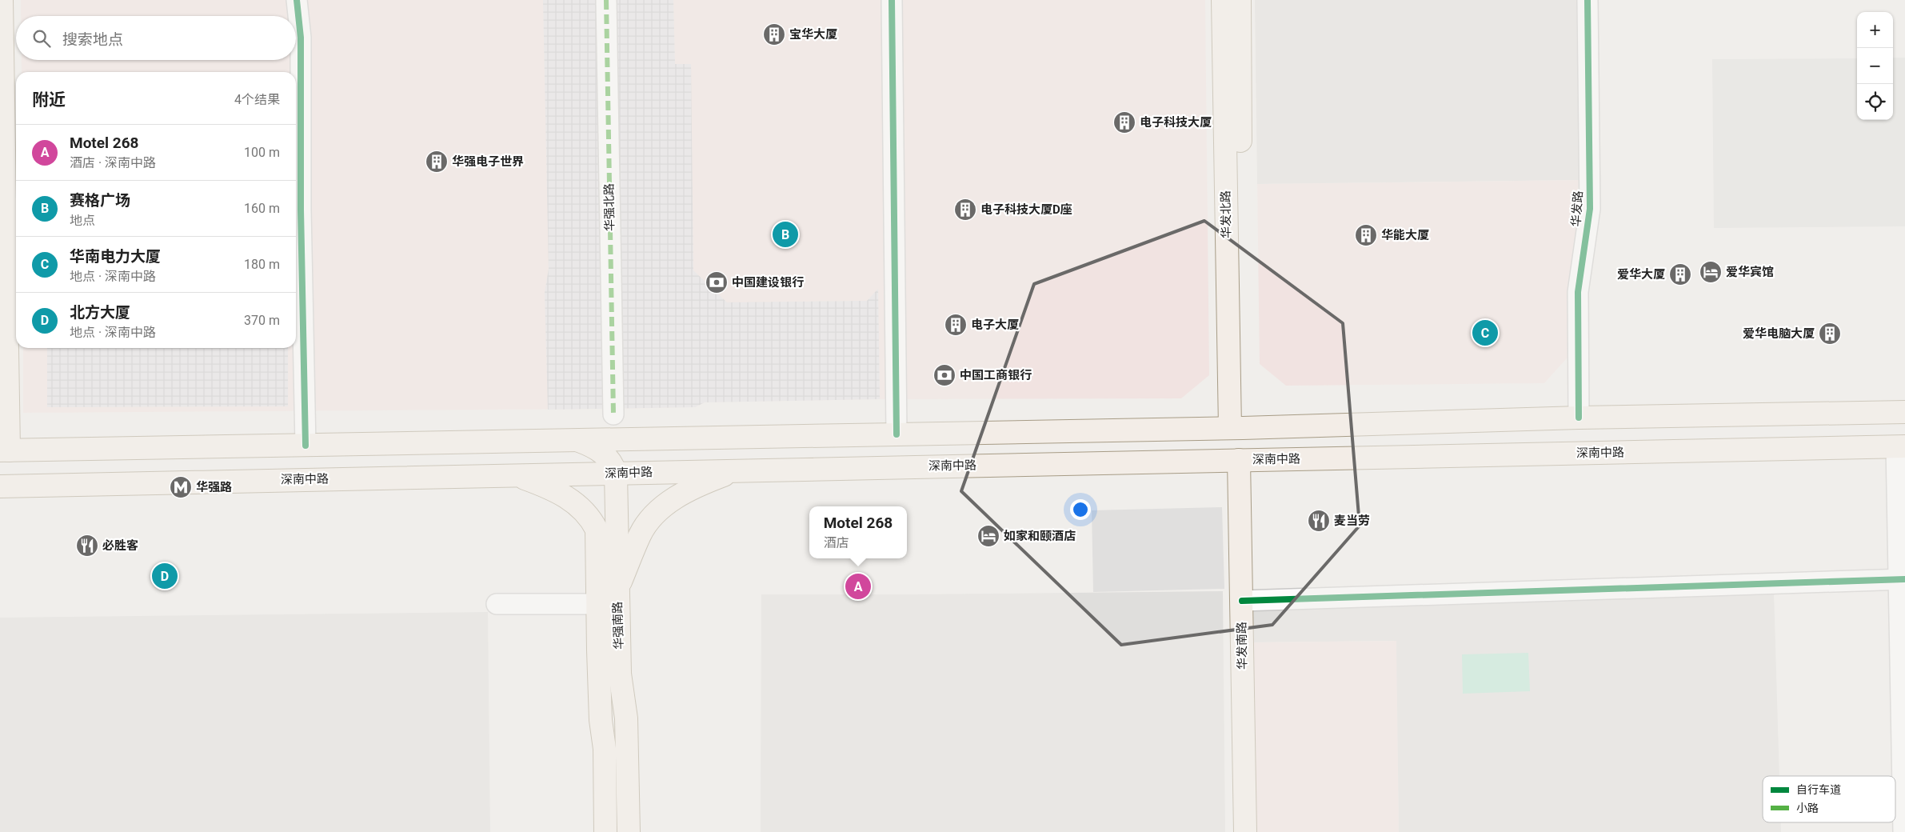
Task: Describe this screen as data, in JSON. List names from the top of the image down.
{
  "streets": {
    "main road": [
      "华发北路",
      "深南中路",
      "华强南路",
      "华发南路"
    ],
    "street": ["华强北路", "华发路"]
  },
  "crossings": [
    ["深南中路", "华强南路"],
    ["深南中路", "华发南路"]
  ],
  "places": {
    "building": [
      "宝华大厦",
      "电子科技大厦",
      "华强电子世界",
      "电子科技大厦D座",
      "华能大厦",
      "爱华大厦",
      "电子大厦",
      "爱华电脑大厦"
    ],
    "hotel": ["爱华宾馆", "如家和颐酒店"],
    "bank": ["中国建设银行", "中国工商银行"],
    "metro station": ["华强路"],
    "restaurant": ["麦当劳", "必胜客"]
  },
  "legend": ["自行车道", "小路"],
  "page": {
    "map_buttons": ["+", "−"],
    "search": "搜索地点",
    "heading": ["附近", "4个结果"],
    "list": [
      {
        "mark": "A",
        "name": "Motel 268",
        "note": "酒店 · 深南中路",
        "value": "100 m"
      },
      {
        "mark": "B",
        "name": "赛格广场",
        "note": "地点",
        "value": "160 m"
      },
      {
        "mark": "C",
        "name": "华南电力大厦",
        "note": "地点 · 深南中路",
        "value": "180 m"
      },
      {
        "mark": "D",
        "name": "北方大厦",
        "note": "地点 · 深南中路",
        "value": "370 m"
      }
    ],
    "pins": [
      "B",
      "C",
      "D",
      "A"
    ],
    "popup": ["Motel 268", "酒店"]
  }
}
